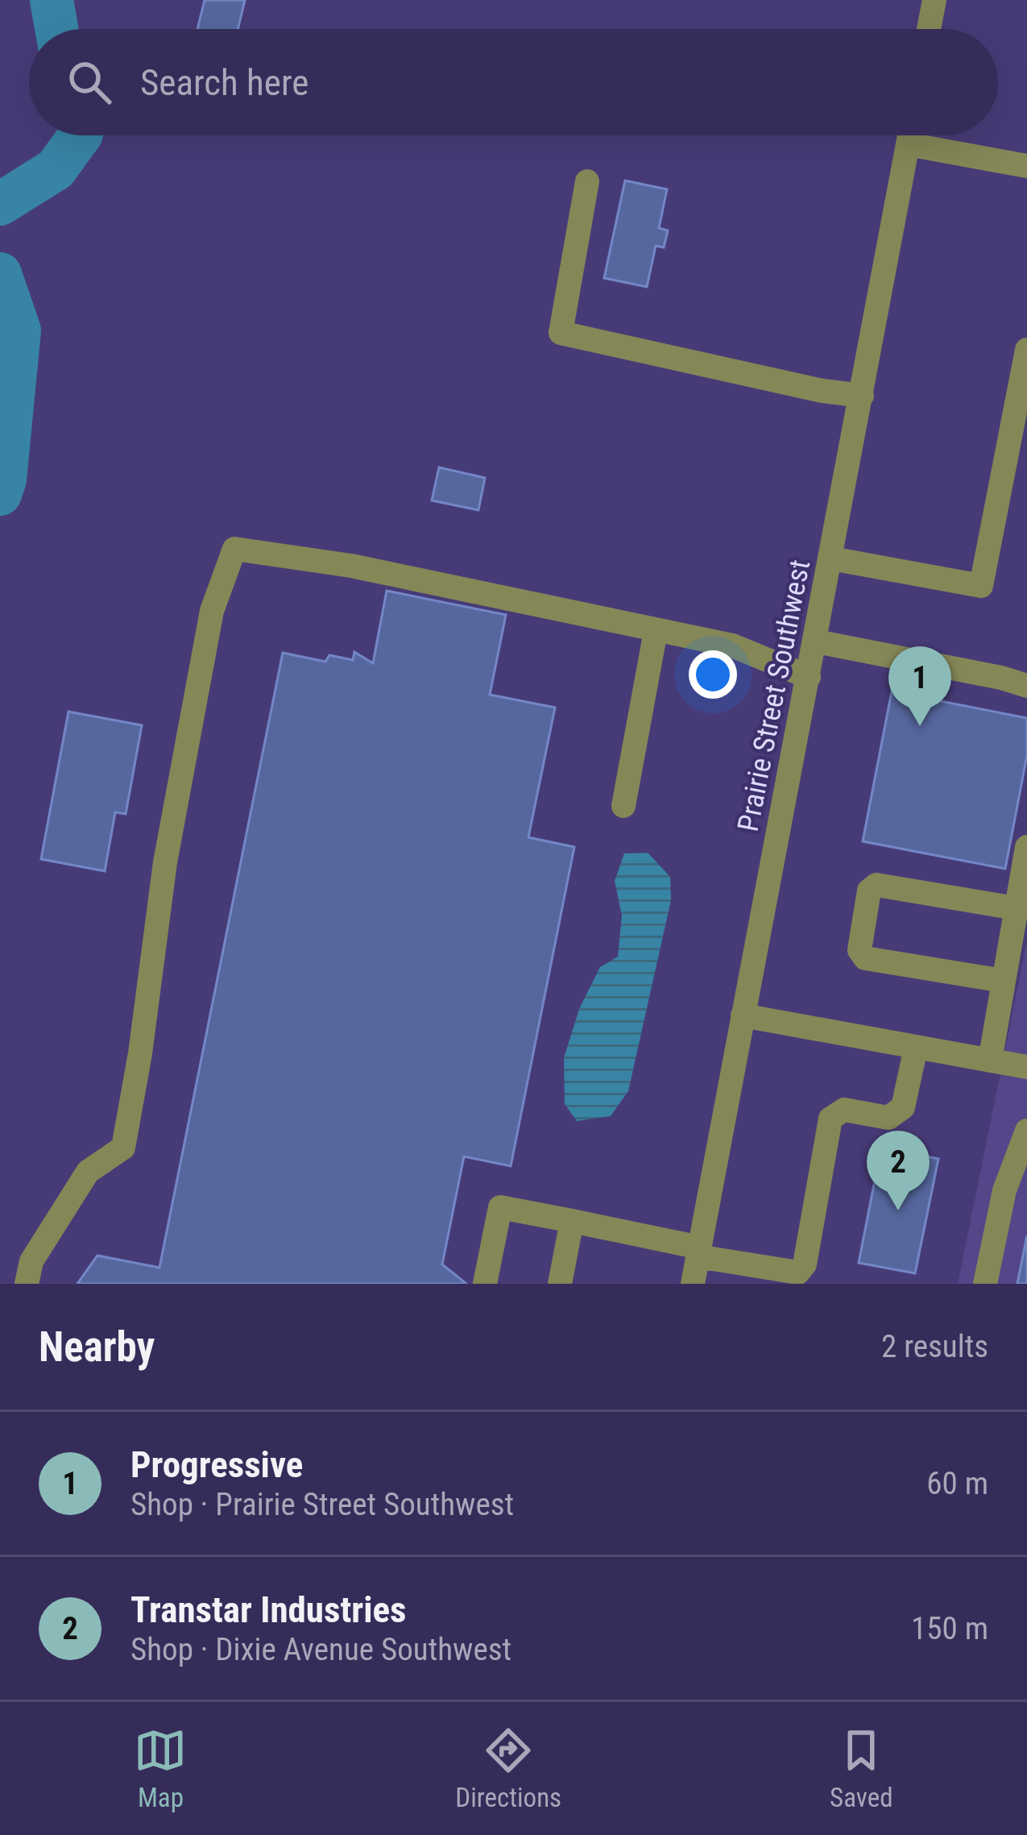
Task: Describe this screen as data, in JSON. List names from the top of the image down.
{
  "streets": {
    "street": ["Prairie Street Southwest"]
  },
  "page": {
    "search": "Search here",
    "pins": ["1", "2"],
    "heading": ["Nearby", "2 results"],
    "list": [
      {
        "mark": "1",
        "name": "Progressive",
        "note": "Shop · Prairie Street Southwest",
        "value": "60 m"
      },
      {
        "mark": "2",
        "name": "Transtar Industries",
        "note": "Shop · Dixie Avenue Southwest",
        "value": "150 m"
      }
    ],
    "nav": ["Map", "Directions", "Saved"]
  }
}
